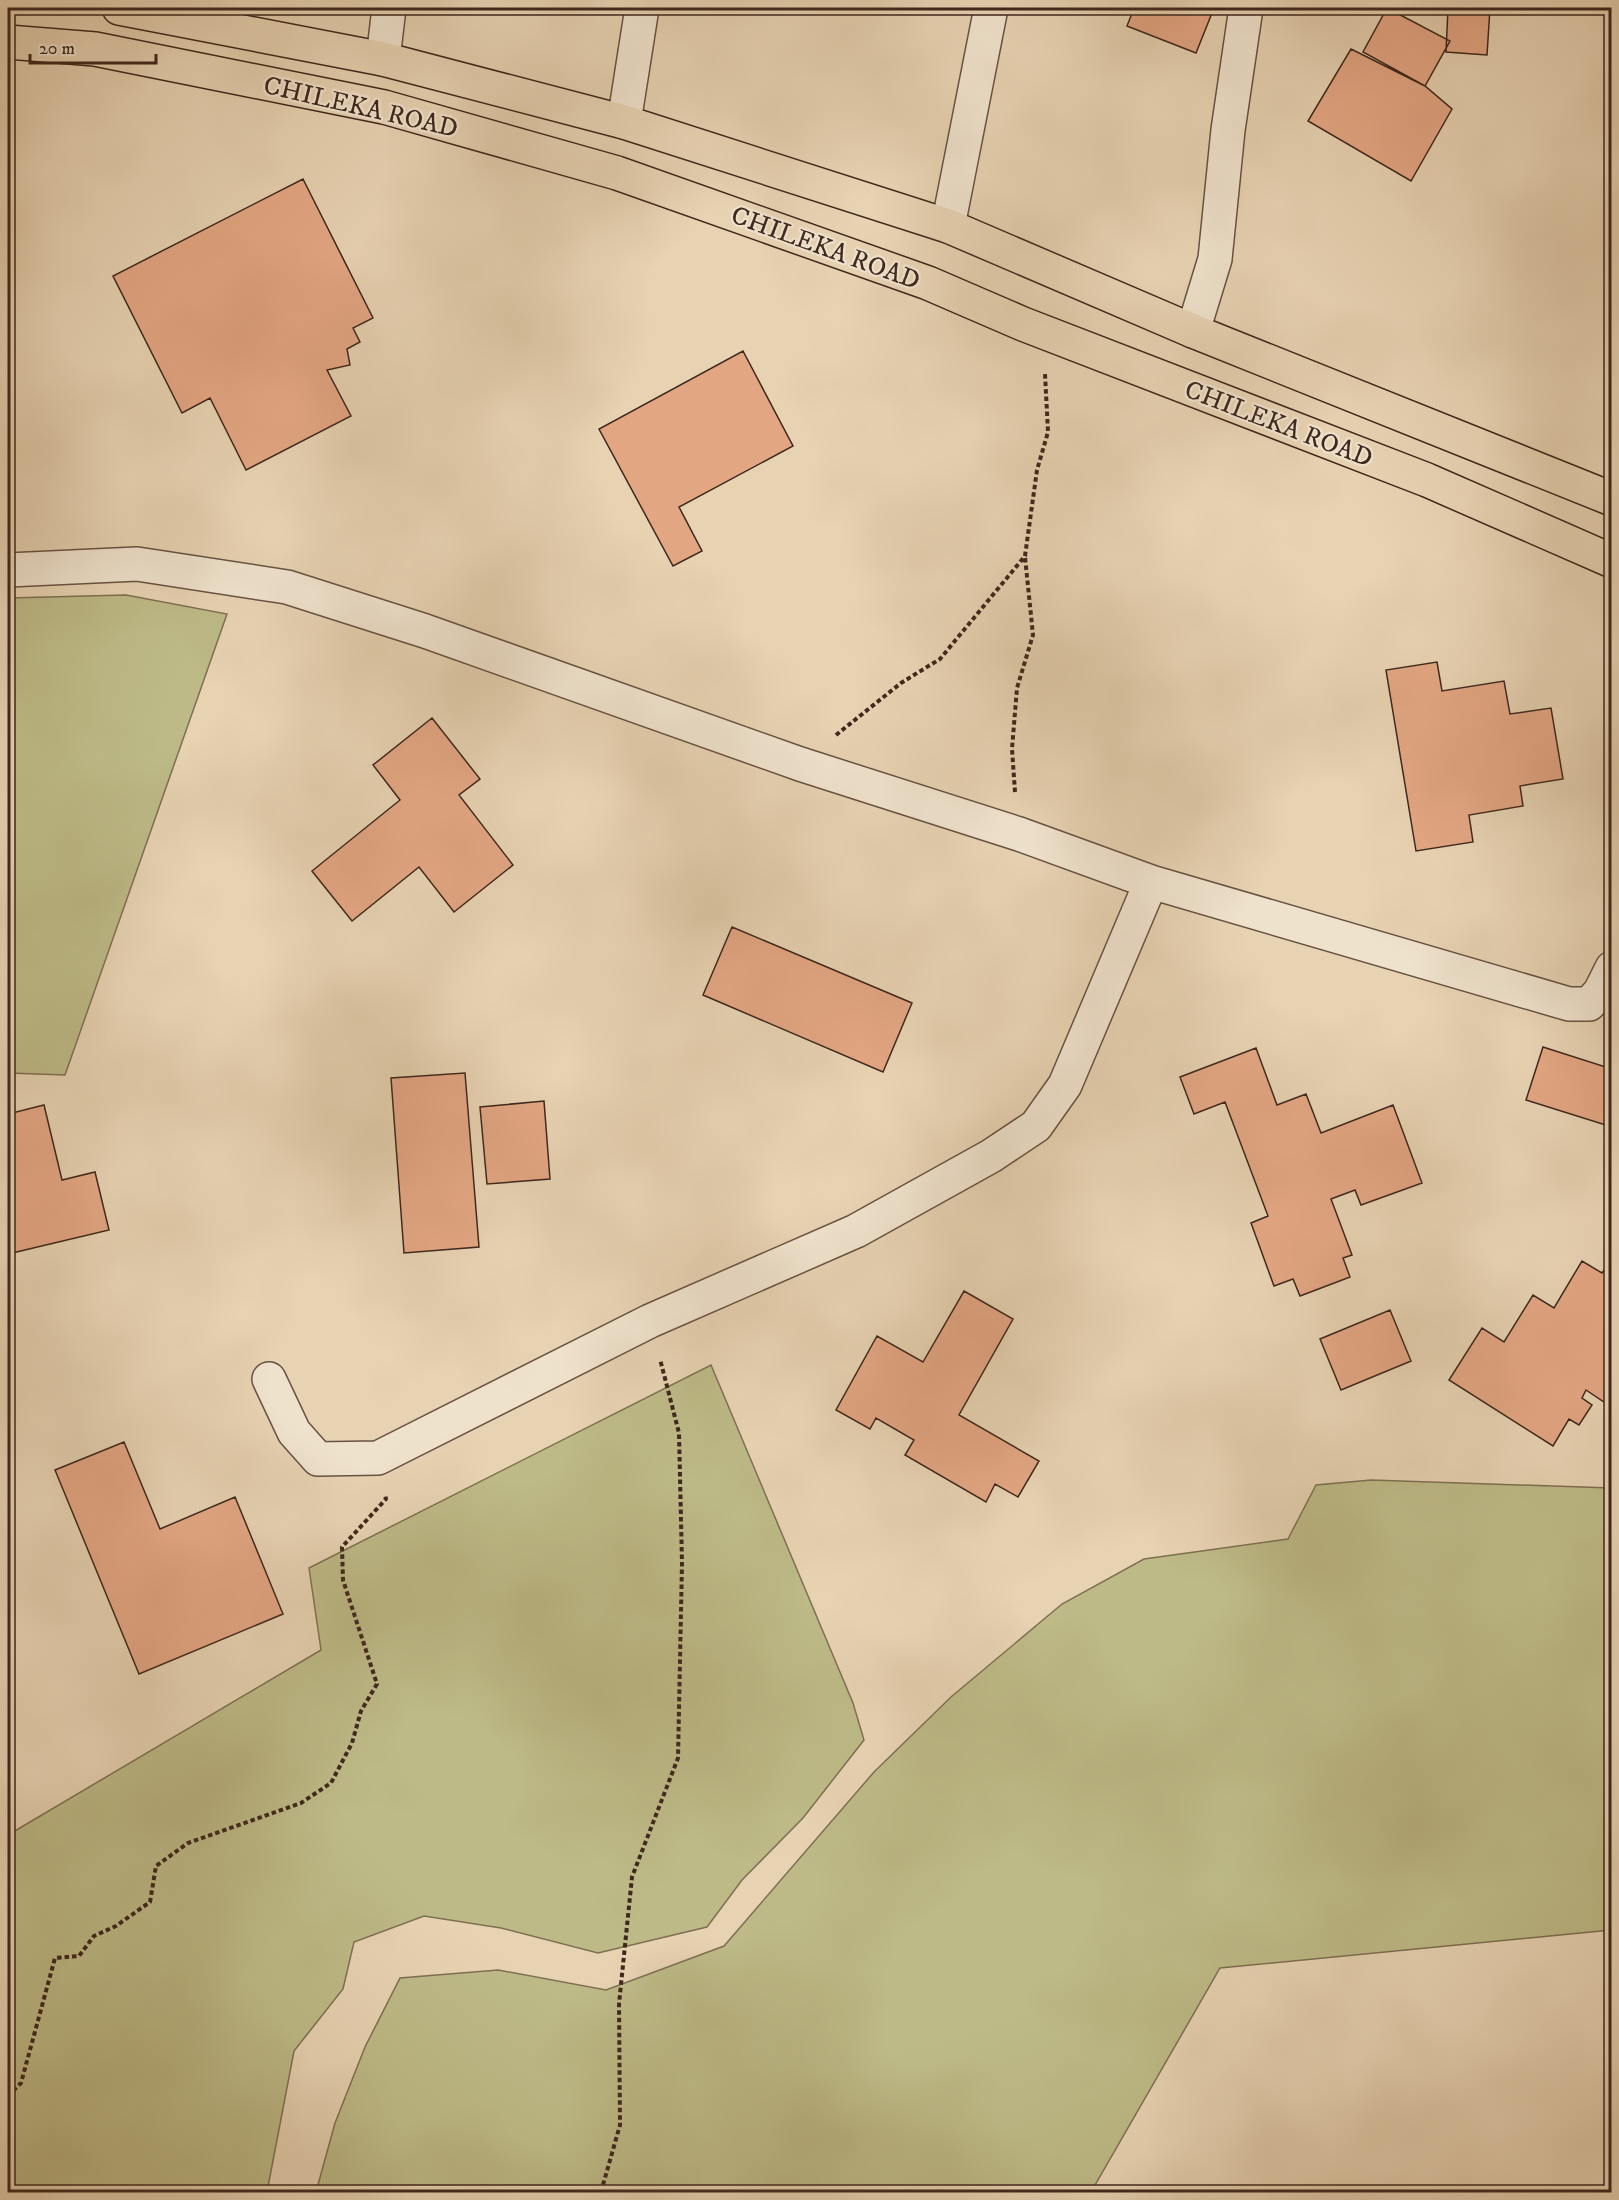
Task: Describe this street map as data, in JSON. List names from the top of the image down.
{
  "streets": {
    "highway": ["CHILEKA ROAD"]
  },
  "scale_bar": "20 m"
}
